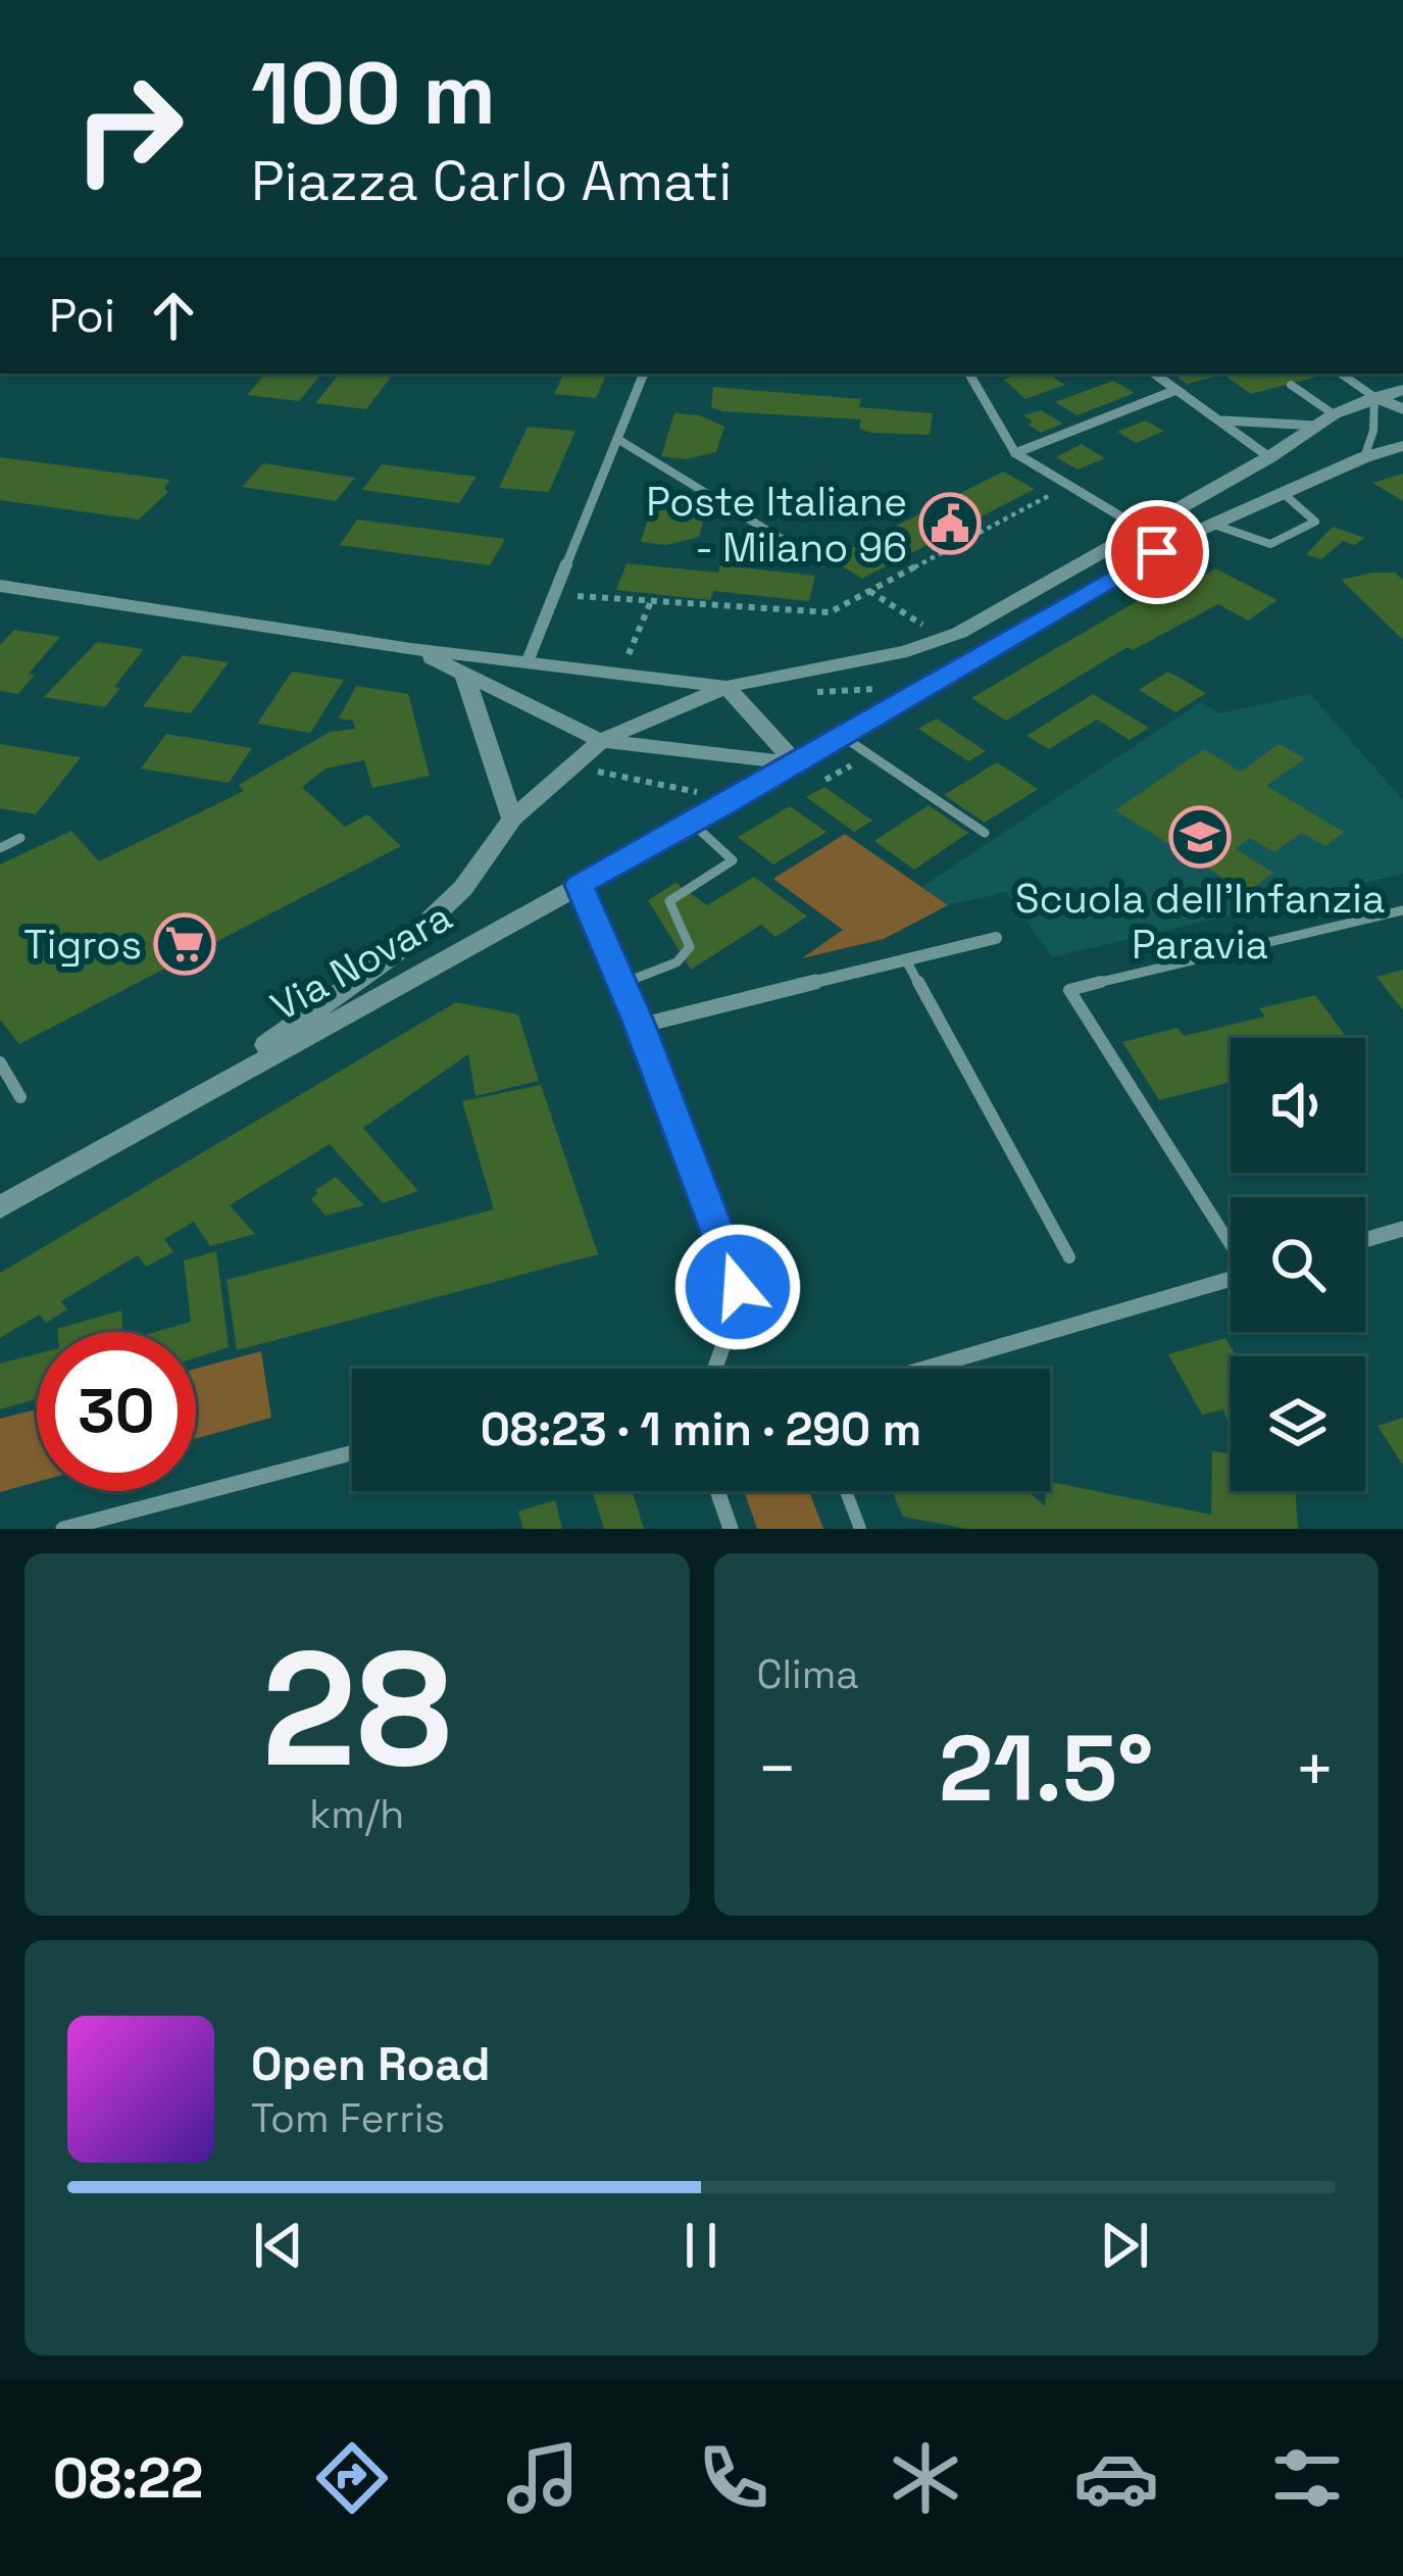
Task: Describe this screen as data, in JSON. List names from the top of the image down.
{
  "streets": {
    "street": ["Via Novara"]
  },
  "places": {
    "public building": ["Poste Italiane - Milano 96"],
    "school or university": ["Scuola dell'Infanzia Paravia"],
    "supermarket": ["Tigros"]
  },
  "page": {
    "turn": ["100 m", "Piazza Carlo Amati"],
    "then": "Poi",
    "limit": "30",
    "trip": "08:23 · 1 min · 290 m",
    "tile": [
      ["28", "km/h"],
      "Clima"
    ],
    "heat": ["−", "21.5°", "+"],
    "song": ["Open Road", "Tom Ferris"],
    "tabs": "08:22"
  }
}
